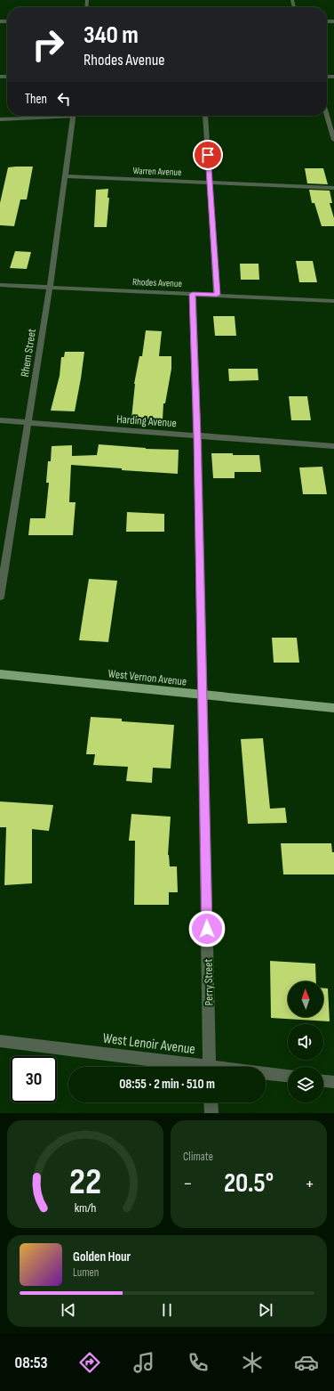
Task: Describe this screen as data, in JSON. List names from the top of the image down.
{
  "streets": {
    "main road": ["West Vernon Avenue"],
    "street": [
      "Warren Avenue",
      "Rhodes Avenue",
      "Rhem Street",
      "Harding Avenue",
      "Perry Street",
      "West Lenoir Avenue"
    ]
  },
  "crossings": [
    ["Warren Avenue", "Rhem Street"],
    ["Rhodes Avenue", "Rhem Street"],
    ["Rhodes Avenue", "Perry Street"],
    ["Rhem Street", "Harding Avenue"],
    ["Harding Avenue", "Perry Street"],
    ["West Vernon Avenue", "Perry Street"]
  ],
  "north": "top",
  "page": {
    "turn": ["340 m", "Rhodes Avenue"],
    "then": "Then",
    "limit": "30",
    "trip": "08:55 · 2 min · 510 m",
    "tile": "Climate",
    "heat": ["−", "20.5°", "+"],
    "song": ["Golden Hour", "Lumen"],
    "tabs": "08:53",
    "gauge": ["22", "km/h"]
  }
}
